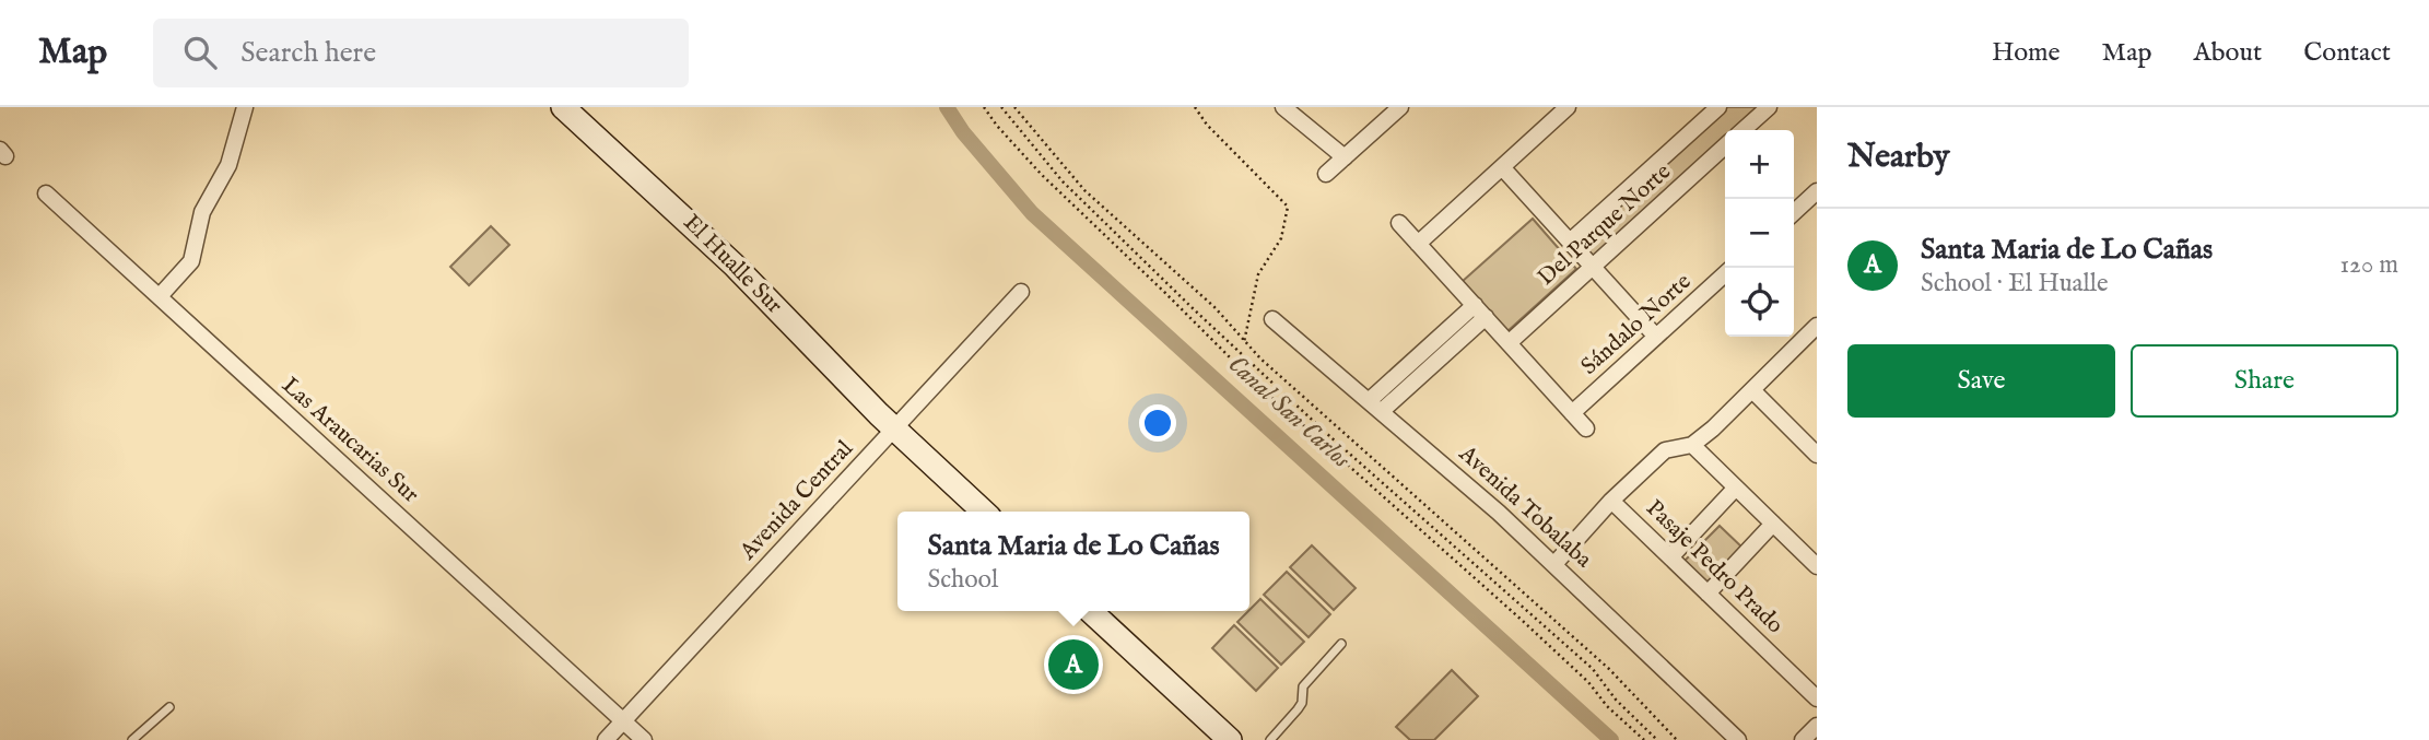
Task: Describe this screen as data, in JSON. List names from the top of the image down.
{
  "streets": {
    "street": [
      "Del Parque Norte",
      "El Hualle Sur",
      "Sándalo Norte",
      "Las Araucarias Sur",
      "Avenida Central",
      "Avenida Tobalaba",
      "Pasaje Pedro Prado"
    ]
  },
  "crossings": [
    ["El Hualle Sur", "Avenida Central"],
    ["Las Araucarias Sur", "Avenida Central"]
  ],
  "water": ["Canal San Carlos"],
  "page": {
    "header": "Map",
    "search": "Search here",
    "nav": [
      "Home",
      "Map",
      "About",
      "Contact"
    ],
    "heading": "Nearby",
    "map_buttons": ["+", "−"],
    "list": [
      {
        "mark": "A",
        "name": "Santa Maria de Lo Cañas",
        "note": "School · El Hualle",
        "value": "120 m"
      }
    ],
    "buttons": ["Save", "Share"],
    "popup": ["Santa Maria de Lo Cañas", "School"],
    "pins": "A"
  }
}
